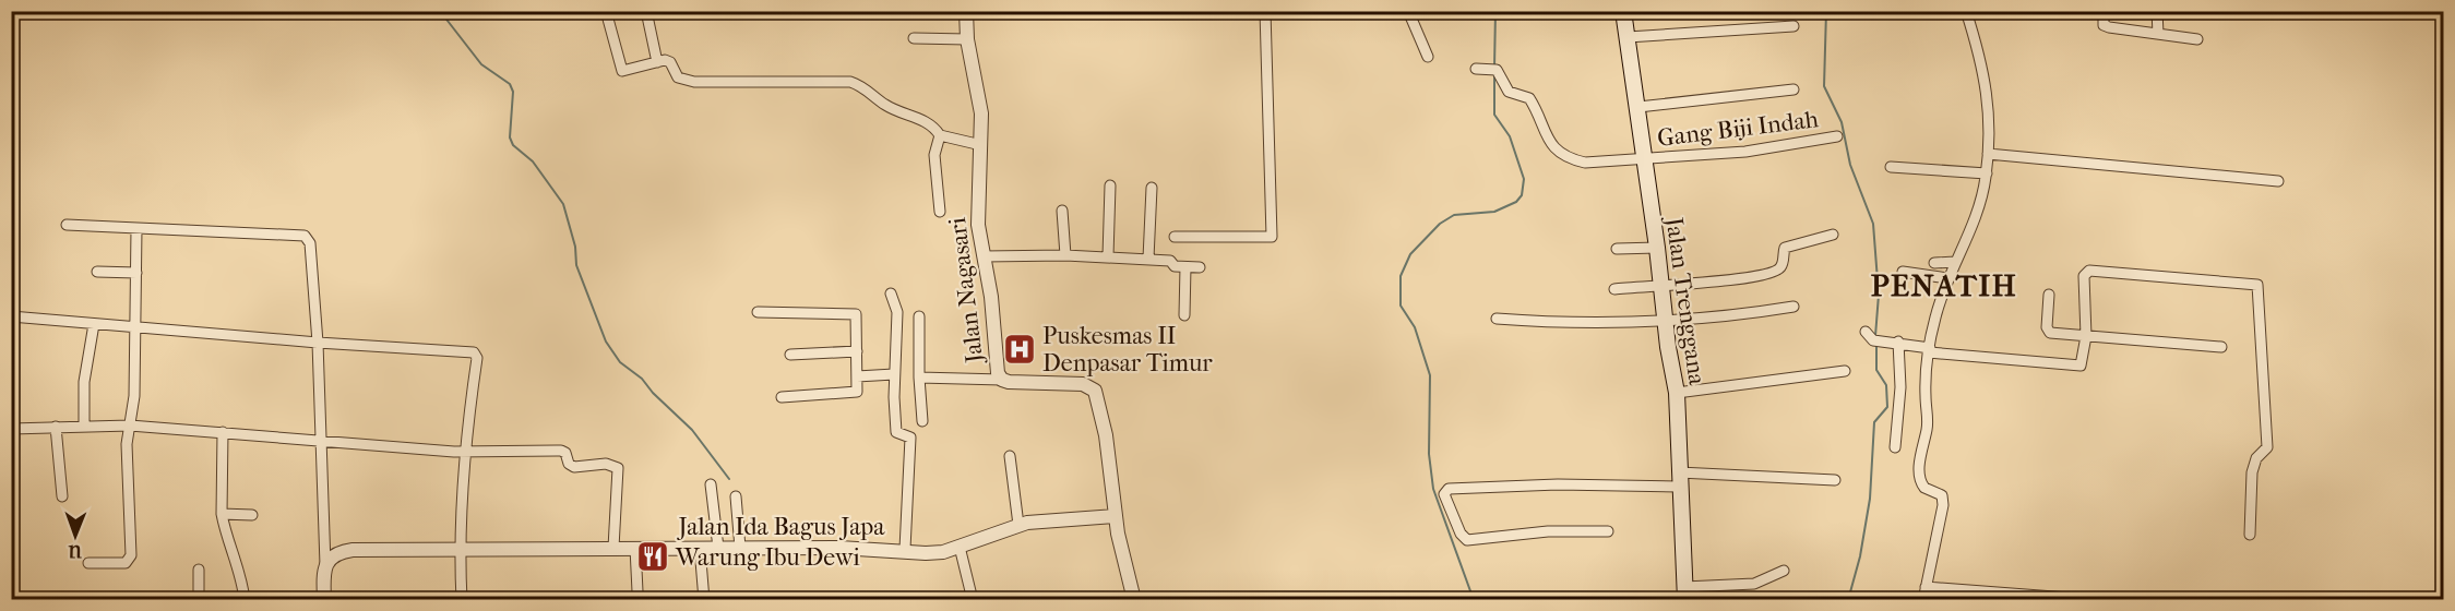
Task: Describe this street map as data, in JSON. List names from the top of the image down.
{
  "streets": {
    "main road": ["Jalan Trenggana"],
    "street": ["Gang Biji Indah", "Jalan Nagasari", "Jalan Ida Bagus Japa"]
  },
  "crossings": [
    ["Gang Biji Indah", "Jalan Trenggana"],
    ["Jalan Nagasari", "Jalan Ida Bagus Japa"]
  ],
  "districts": ["PENATIH"],
  "places": {
    "hospital": ["Puskesmas II Denpasar Timur"],
    "restaurant": ["Warung Ibu Dewi"]
  },
  "north": "bottom"
}
